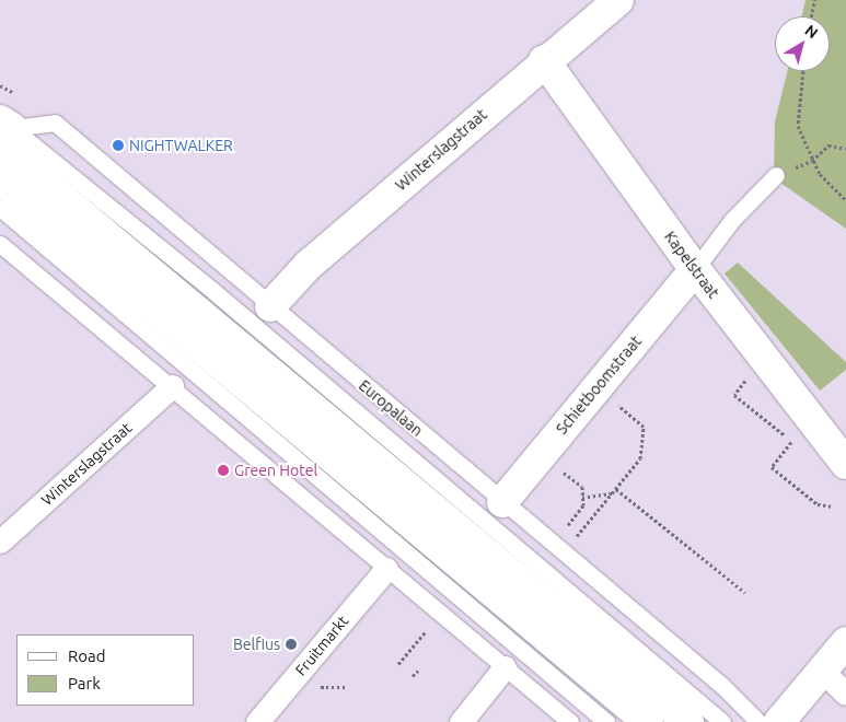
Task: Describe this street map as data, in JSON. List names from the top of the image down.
{
  "streets": {
    "main road": ["Winterslagstraat", "Kapelstraat", "Schietboomstraat"],
    "street": ["Fruitmarkt"],
    "lane": ["Europalaan"]
  },
  "crossings": [
    ["Winterslagstraat", "Kapelstraat"],
    ["Winterslagstraat", "Europalaan"],
    ["Kapelstraat", "Schietboomstraat"],
    ["Schietboomstraat", "Europalaan"]
  ],
  "places": ["NIGHTWALKER", "Green Hotel", "Belfius"],
  "legend": ["Road", "Park"],
  "north": "top right"
}
